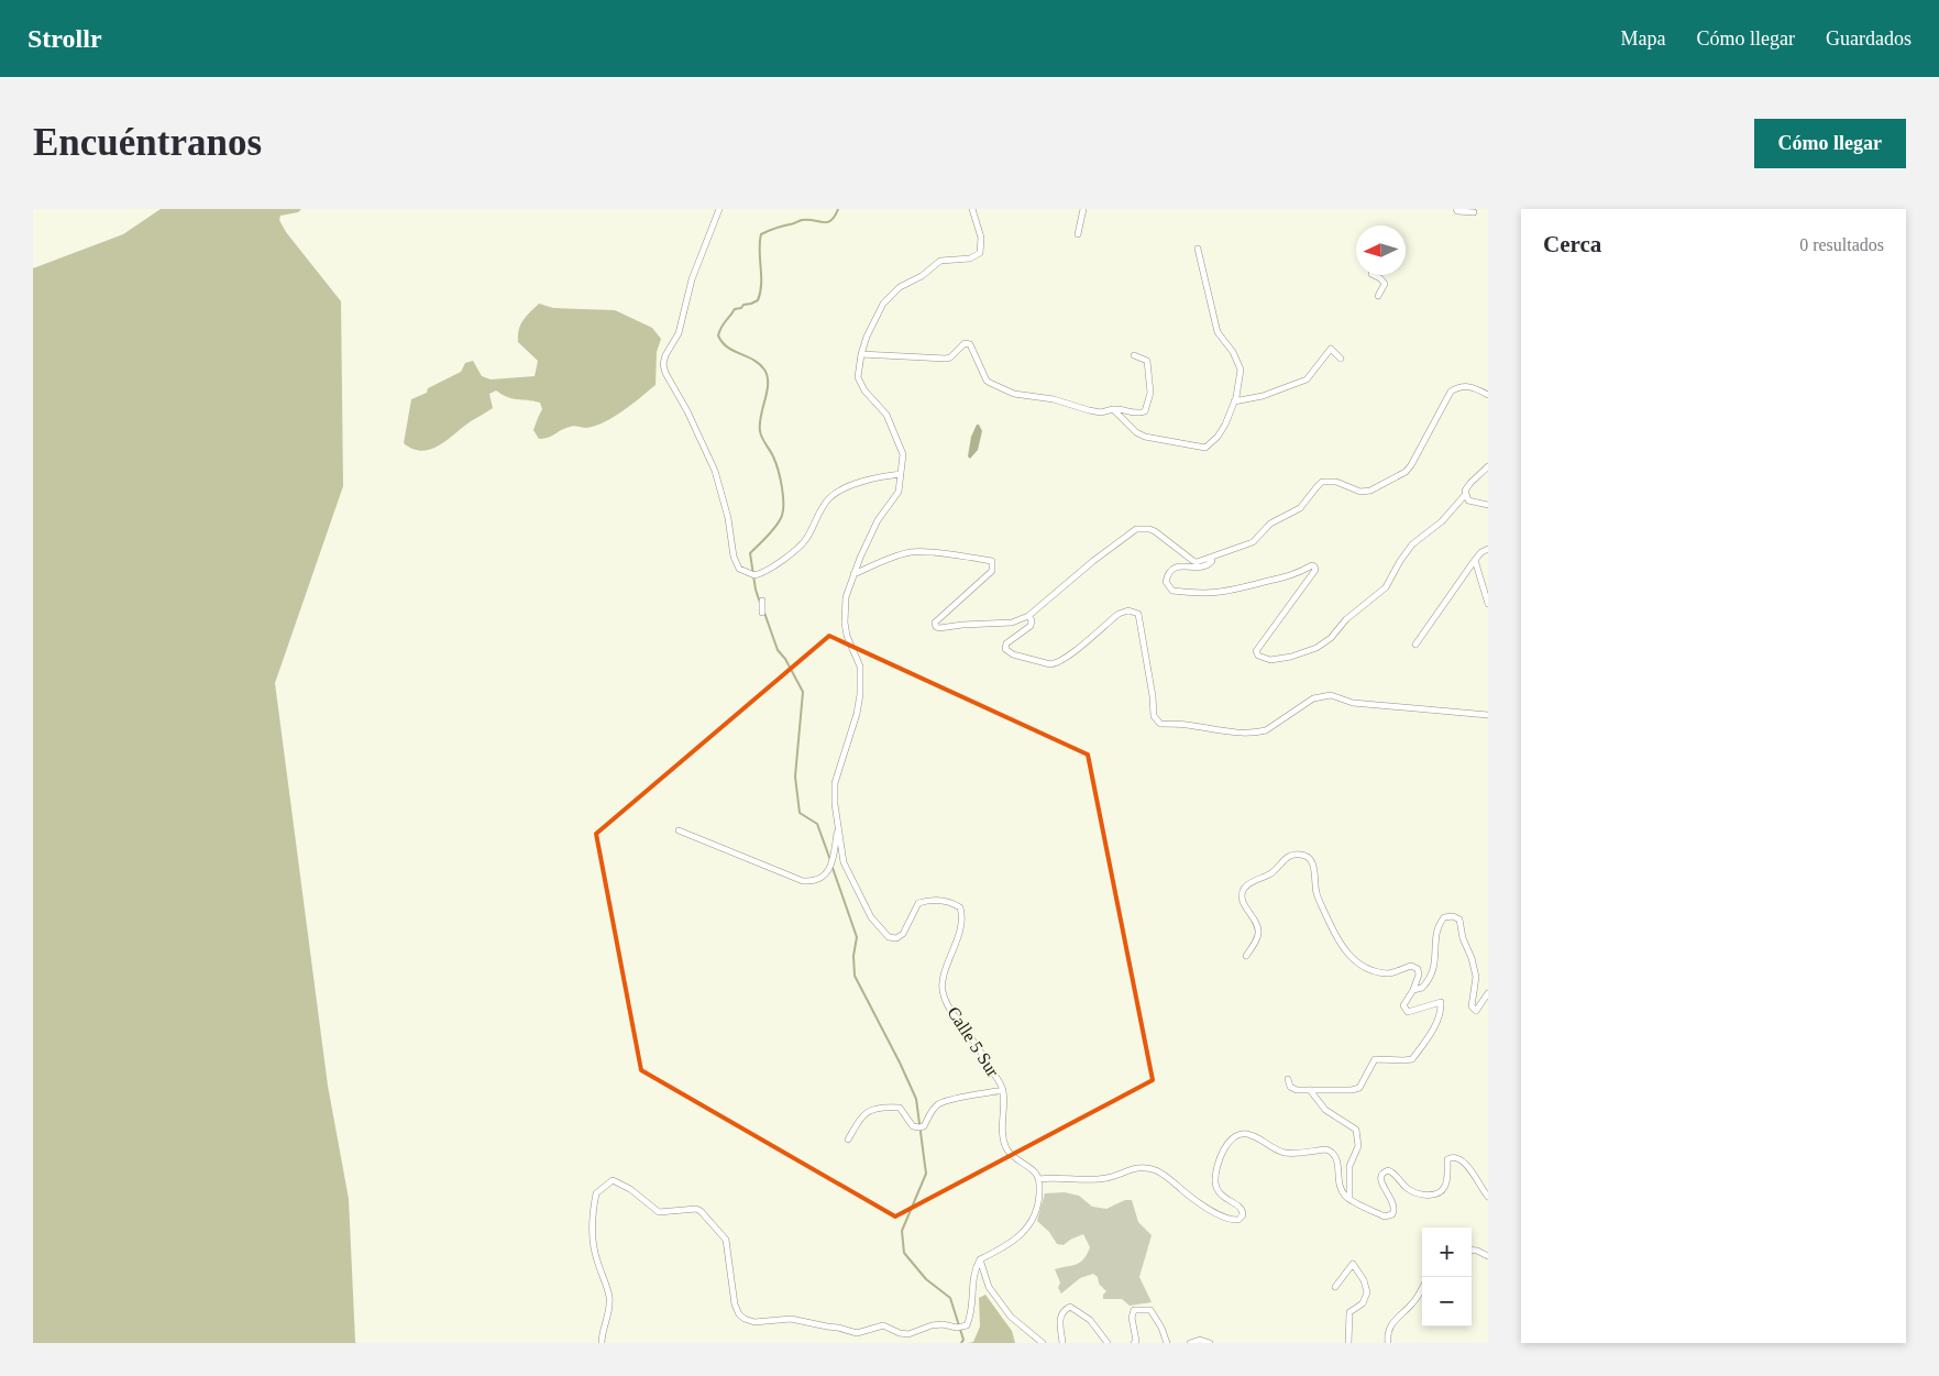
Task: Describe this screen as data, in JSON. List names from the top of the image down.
{
  "streets": {
    "street": ["Calle 5 Sur"]
  },
  "north": "left",
  "page": {
    "header": "Strollr",
    "nav": ["Mapa", "Cómo llegar", "Guardados"],
    "buttons": "Cómo llegar",
    "title": "Encuéntranos",
    "heading": ["Cerca", "0 resultados"],
    "map_buttons": ["+", "−"]
  }
}
